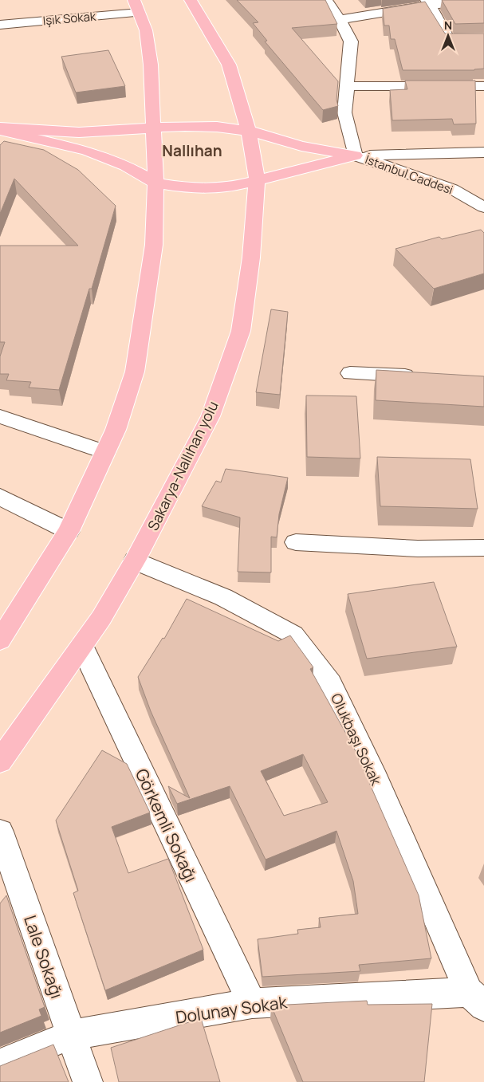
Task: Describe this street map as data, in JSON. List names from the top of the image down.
{
  "streets": {
    "main road": ["Sakarya-Nallıhan yolu"],
    "street": [
      "Işık Sokak",
      "İstanbul Caddesi",
      "Olukbaşı Sokak",
      "Görkemli Sokağı",
      "Lale Sokağı",
      "Dolunay Sokak"
    ]
  },
  "crossings": [
    ["Sakarya-Nallıhan yolu", "Olukbaşı Sokak"],
    ["Sakarya-Nallıhan yolu", "Görkemli Sokağı"],
    ["Olukbaşı Sokak", "Dolunay Sokak"],
    ["Görkemli Sokağı", "Dolunay Sokak"],
    ["Lale Sokağı", "Dolunay Sokak"]
  ],
  "districts": ["Nallıhan"],
  "north": "top"
}
